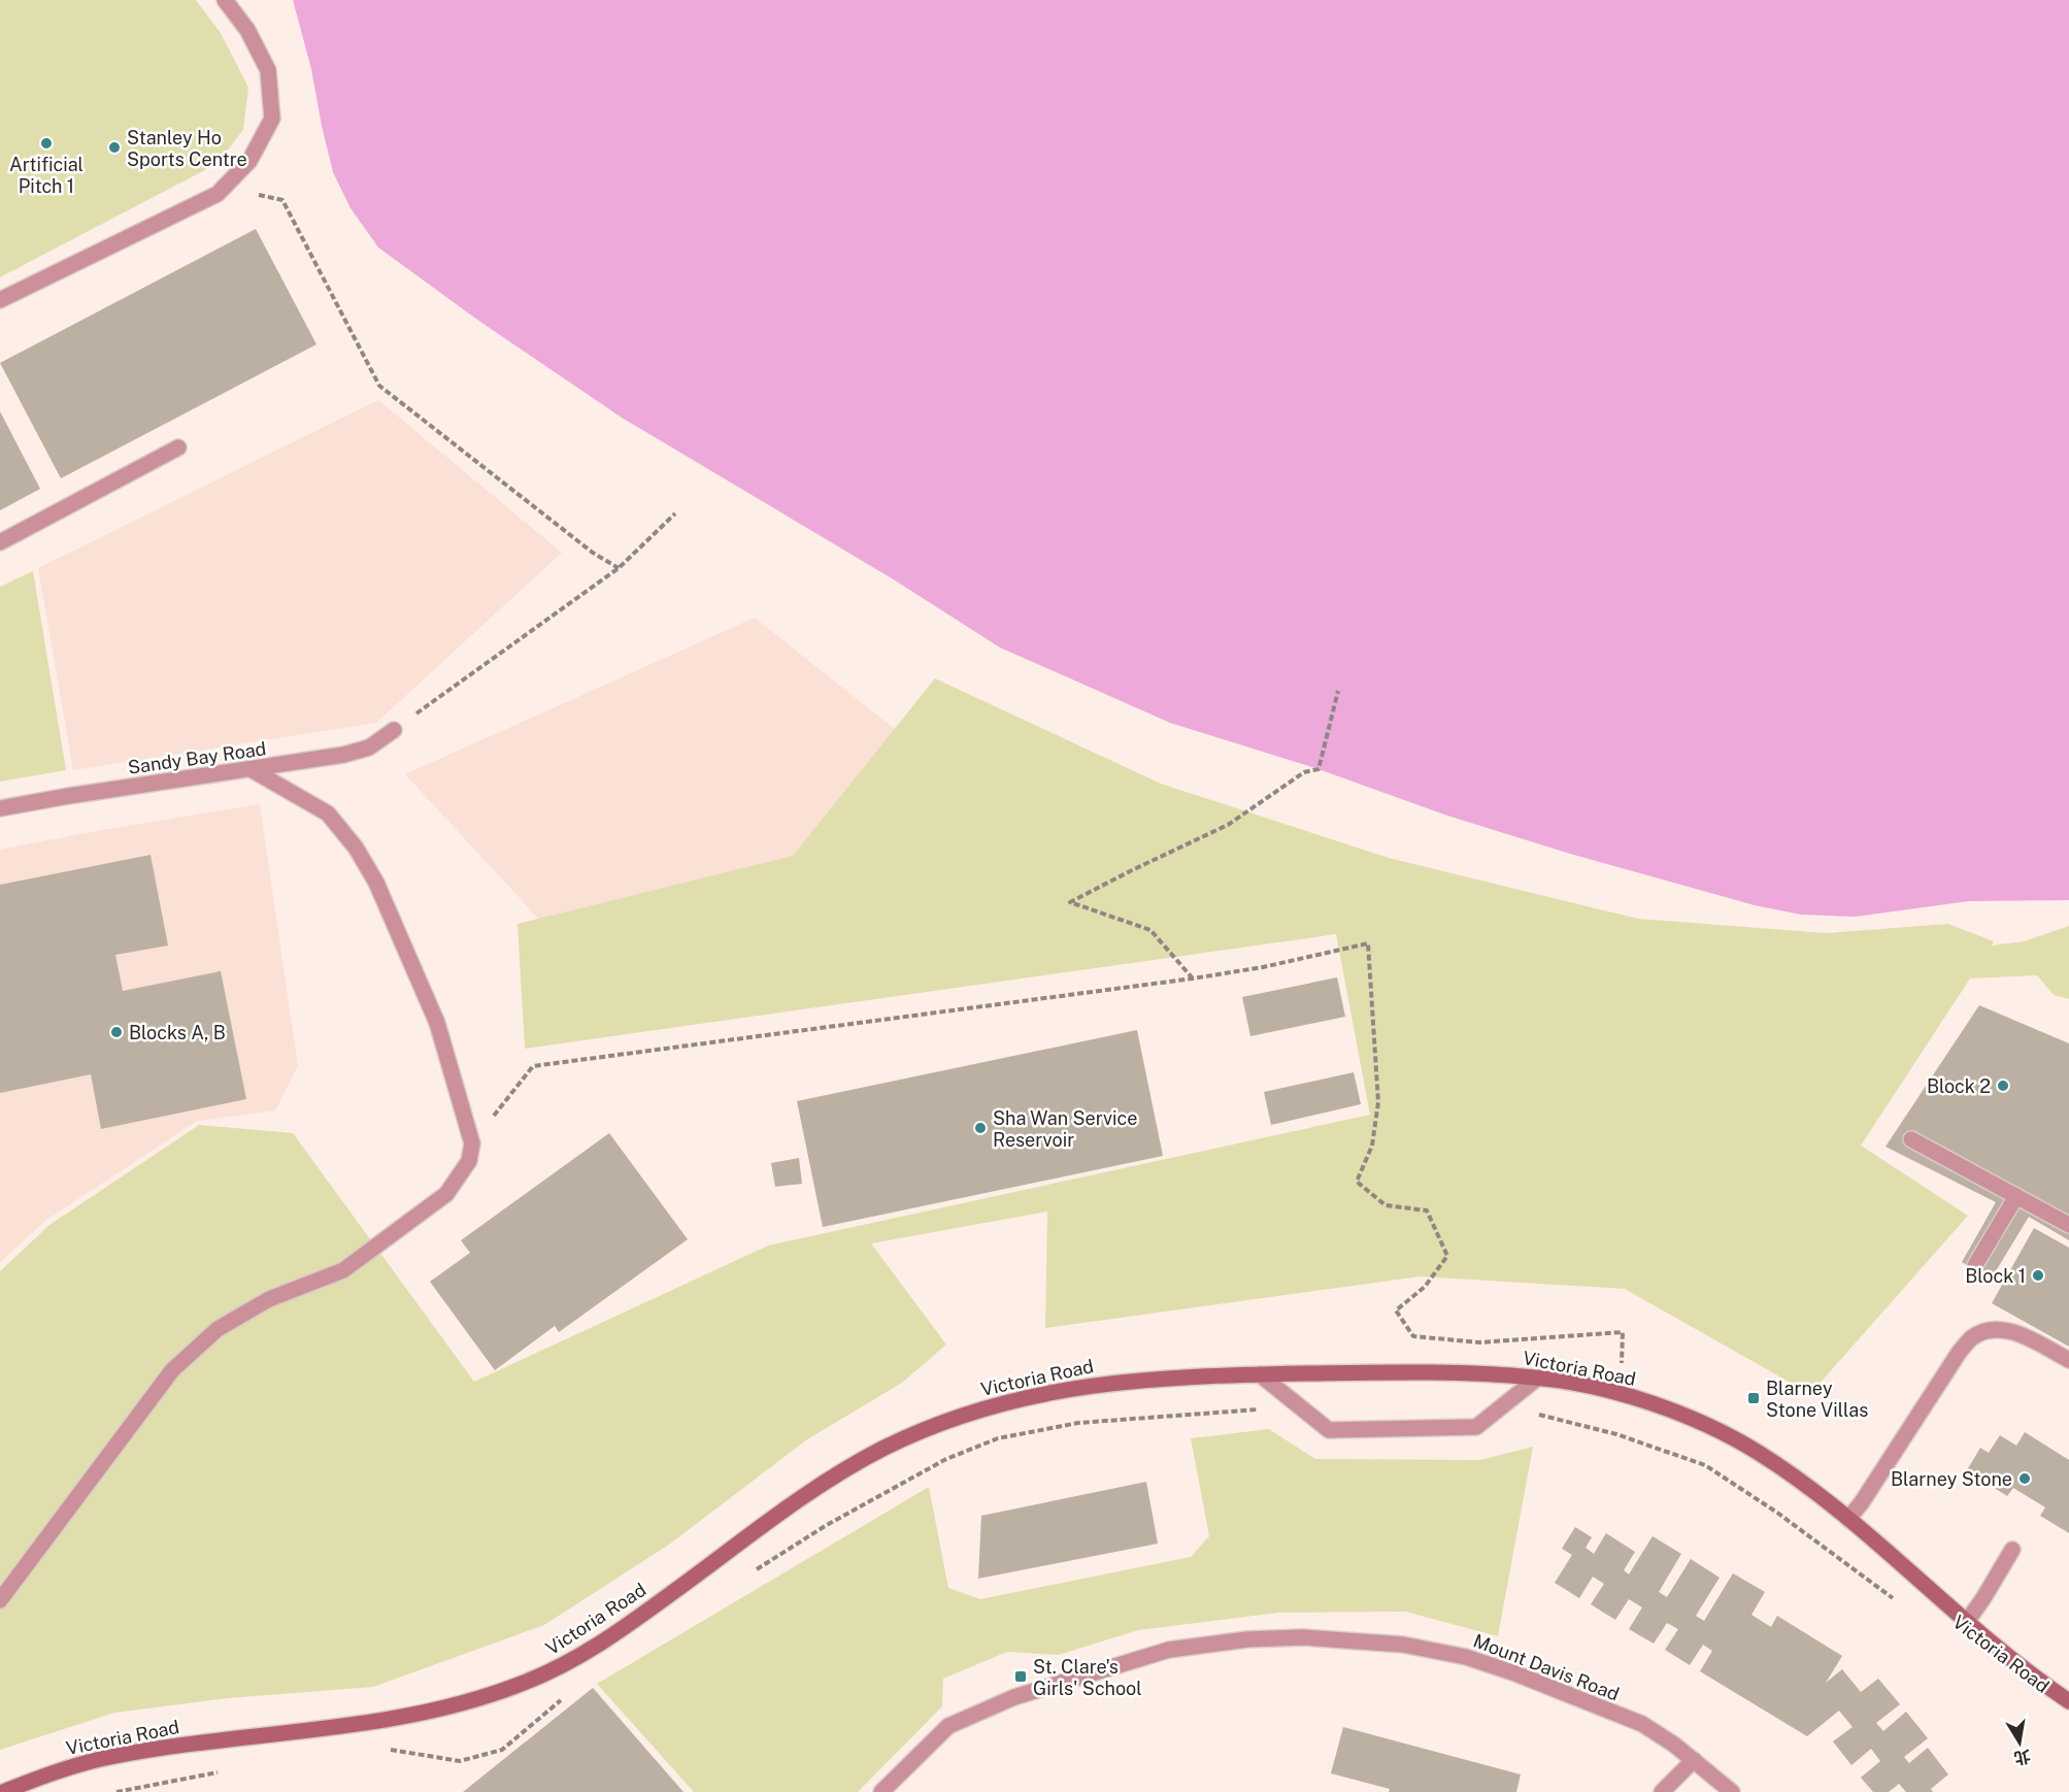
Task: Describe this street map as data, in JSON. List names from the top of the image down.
{
  "streets": {
    "main road": ["Victoria Road"],
    "street": ["Sandy Bay Road", "Mount Davis Road"]
  },
  "places": {
    "other": [
      "Artificial Pitch 1",
      "Stanley Ho Sports Centre",
      "Blocks A, B",
      "Block 2",
      "Sha Wan Service Reservoir",
      "Block 1",
      "Blarney Stone"
    ],
    "transit": ["Blarney Stone Villas", "St. Clare's Girls' School"]
  },
  "north": "bottom"
}
